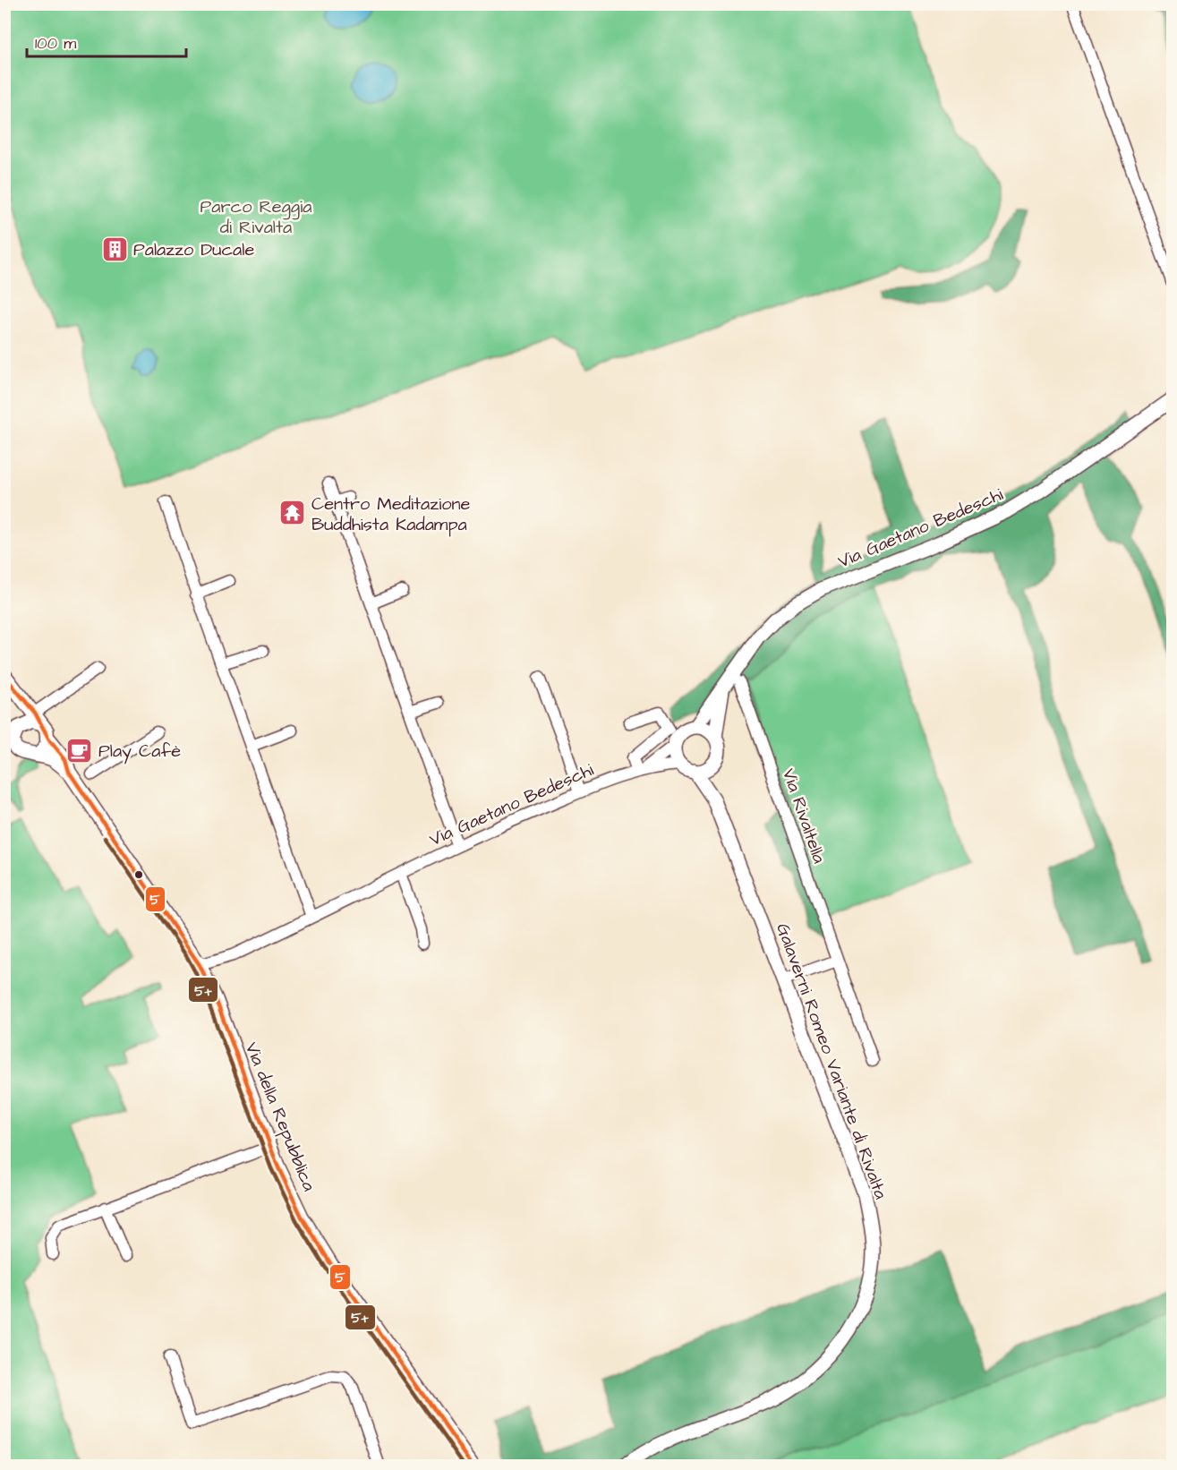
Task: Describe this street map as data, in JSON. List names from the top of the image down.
{
  "streets": {
    "main road": ["Via Gaetano Bedeschi", "Galaverni Romeo Variante di Rivalta", "Via della Repubblica"],
    "street": ["Via Rivaltella"]
  },
  "crossings": [
    ["Via Gaetano Bedeschi", "Galaverni Romeo Variante di Rivalta"],
    ["Via Gaetano Bedeschi", "Via della Repubblica"]
  ],
  "parks": ["Parco Reggia di Rivalta"],
  "places": {
    "building": ["Palazzo Ducale"],
    "temple": ["Centro Meditazione Buddhista Kadampa"],
    "cafe": ["Play Cafè"]
  },
  "lines": ["transit line 5", "transit line 5+"],
  "scale_bar": "100 m"
}
